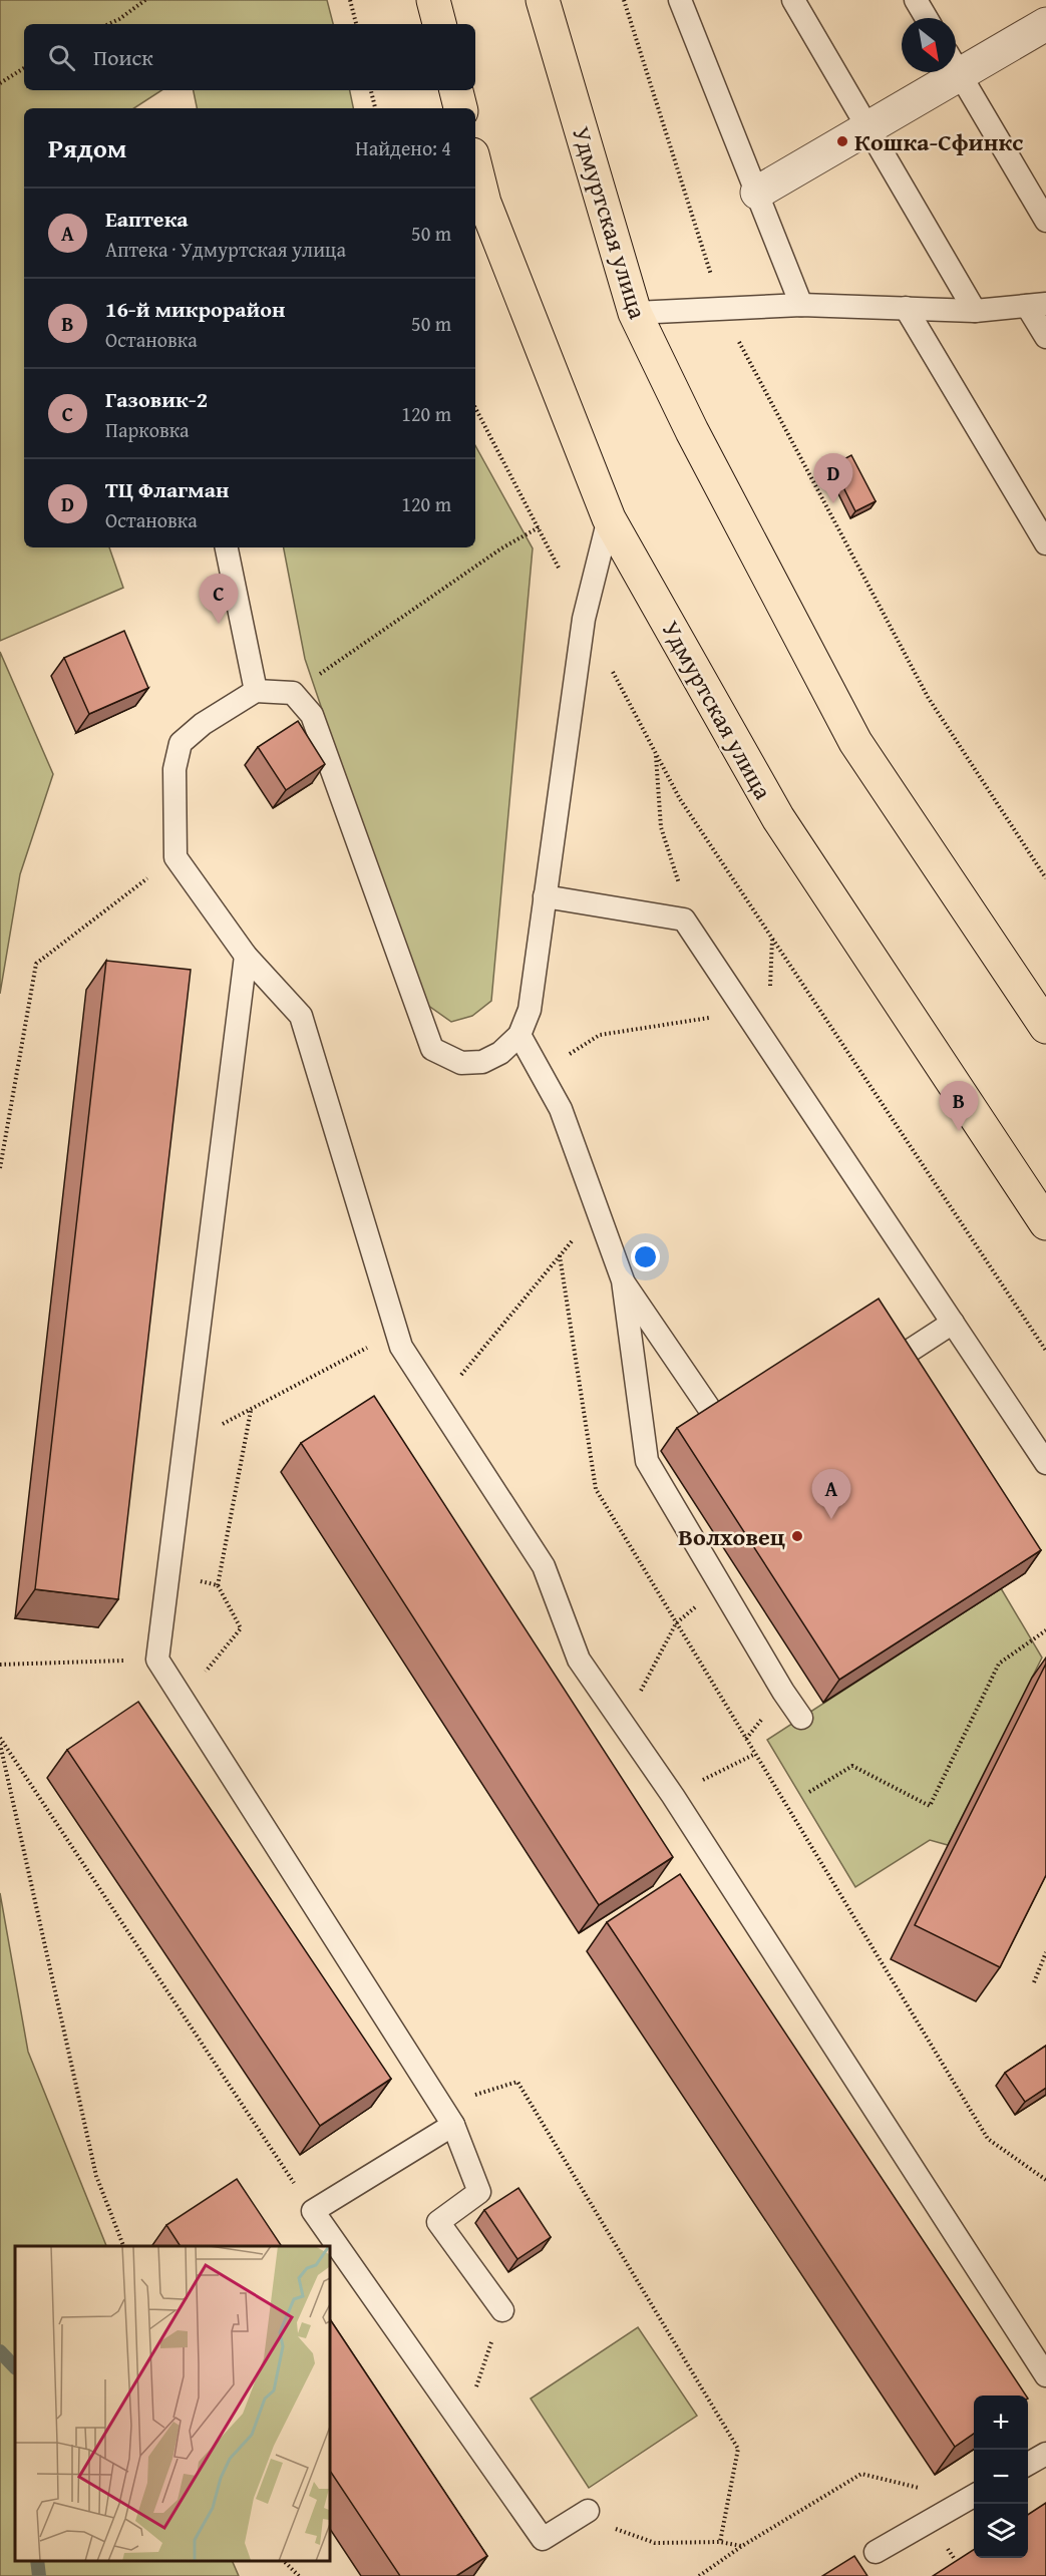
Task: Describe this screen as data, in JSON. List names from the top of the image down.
{
  "streets": {
    "main road": ["Удмуртская улица"]
  },
  "places": ["Кошка-Сфинкс", "Волховец"],
  "north": "bottom right",
  "page": {
    "search": "Поиск",
    "heading": ["Рядом", "Найдено: 4"],
    "list": [
      {
        "mark": "A",
        "name": "Еаптека",
        "note": "Аптека · Удмуртская улица",
        "value": "50 m"
      },
      {
        "mark": "B",
        "name": "16-й микрорайон",
        "note": "Остановка",
        "value": "50 m"
      },
      {
        "mark": "C",
        "name": "Газовик-2",
        "note": "Парковка",
        "value": "120 m"
      },
      {
        "mark": "D",
        "name": "ТЦ Флагман",
        "note": "Остановка",
        "value": "120 m"
      }
    ],
    "pins": [
      "D",
      "C",
      "B",
      "A"
    ],
    "map_buttons": ["+", "−"]
  }
}
